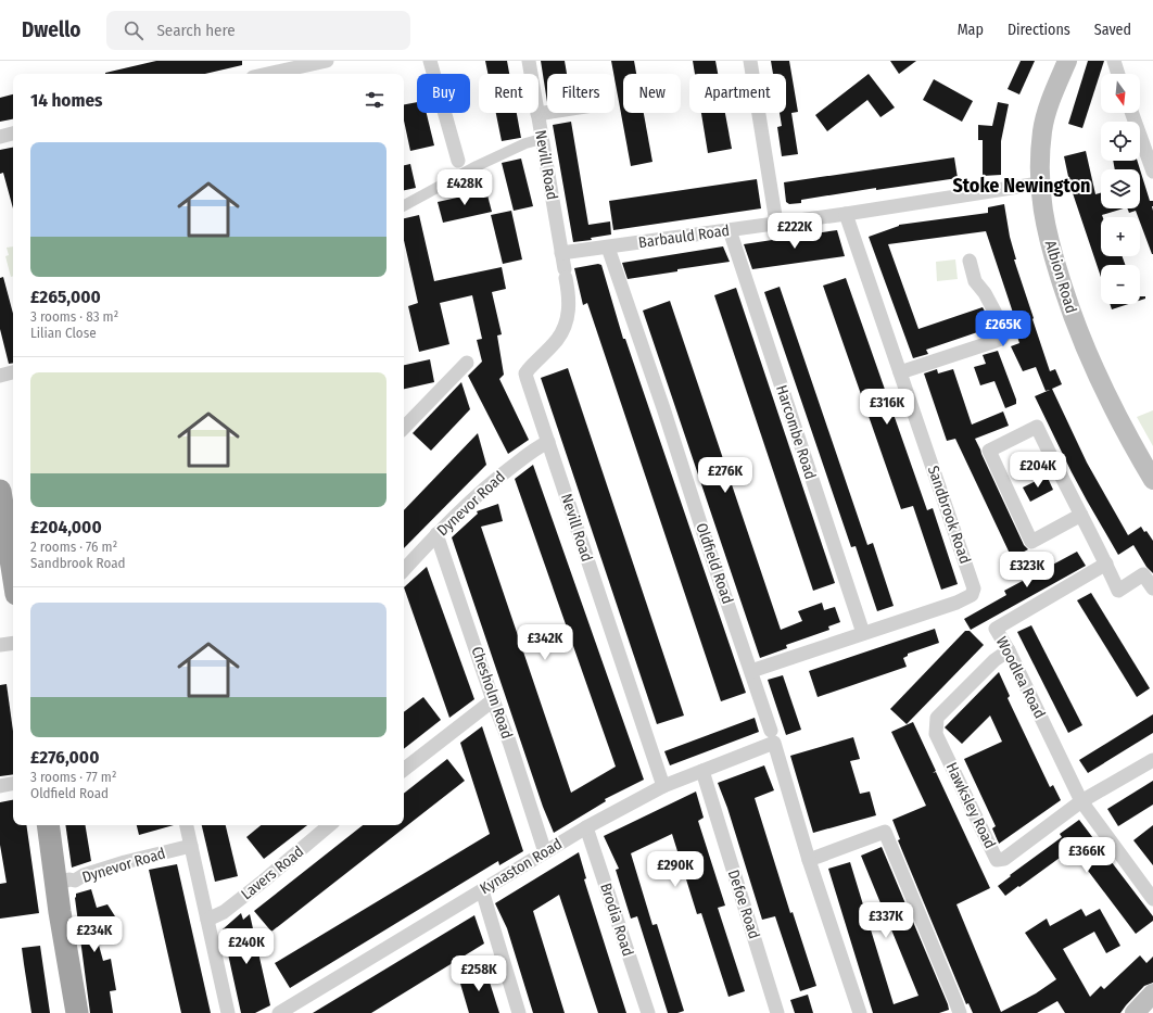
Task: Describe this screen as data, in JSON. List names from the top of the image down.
{
  "streets": {
    "main road": ["Albion Road"],
    "street": [
      "Nevill Road",
      "Barbauld Road",
      "Harcombe Road",
      "Dynevor Road",
      "Sandbrook Road",
      "Oldfield Road",
      "Woodlea Road",
      "Chesholm Road",
      "Hawksley Road",
      "Kynaston Road",
      "Lavers Road",
      "Defoe Road",
      "Brodia Road"
    ]
  },
  "crossings": [
    ["Nevill Road", "Barbauld Road"],
    ["Nevill Road", "Dynevor Road"],
    ["Nevill Road", "Kynaston Road"],
    ["Barbauld Road", "Albion Road"],
    ["Barbauld Road", "Harcombe Road"],
    ["Barbauld Road", "Sandbrook Road"],
    ["Barbauld Road", "Oldfield Road"],
    ["Harcombe Road", "Sandbrook Road"],
    ["Dynevor Road", "Chesholm Road"],
    ["Sandbrook Road", "Oldfield Road"],
    ["Oldfield Road", "Kynaston Road"],
    ["Woodlea Road", "Hawksley Road"],
    ["Chesholm Road", "Kynaston Road"],
    ["Kynaston Road", "Defoe Road"],
    ["Kynaston Road", "Brodia Road"]
  ],
  "districts": ["Stoke Newington"],
  "north": "bottom",
  "page": {
    "header": "Dwello",
    "search": "Search here",
    "nav": ["Map", "Directions", "Saved"],
    "map_buttons": ["+", "−"],
    "chip": [
      "Buy",
      "Rent",
      "Filters",
      "New",
      "Apartment"
    ],
    "heading": "14 homes",
    "list": [
      {
        "name": "£265,000",
        "note": "3 rooms · 83 m² · Lilian Close"
      },
      {
        "name": "£204,000",
        "note": "2 rooms · 76 m² · Sandbrook Road"
      },
      {
        "name": "£276,000",
        "note": "3 rooms · 77 m² · Oldfield Road"
      }
    ],
    "price": [
      "£428K",
      "£222K",
      "£265K",
      "£316K",
      "£204K",
      "£276K",
      "£323K",
      "£342K",
      "£366K",
      "£290K",
      "£337K",
      "£234K",
      "£240K",
      "£258K"
    ]
  }
}
